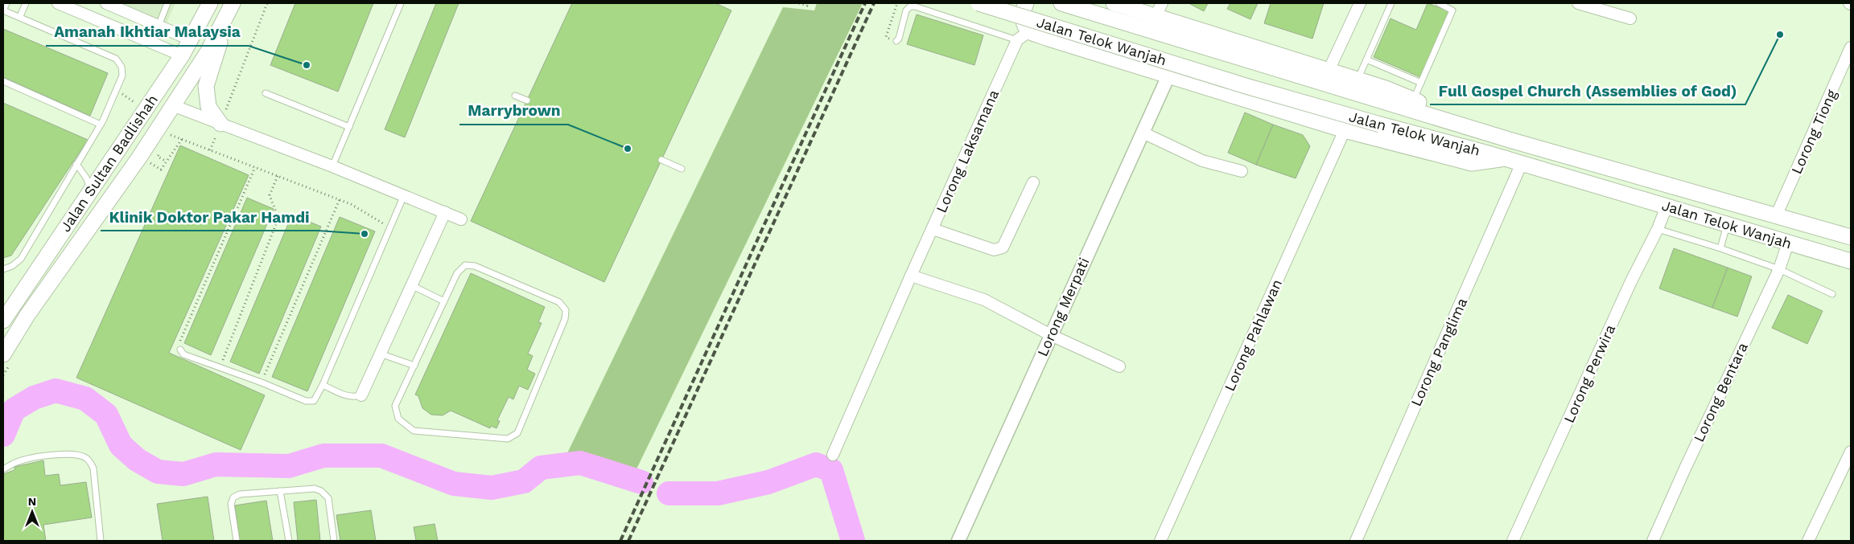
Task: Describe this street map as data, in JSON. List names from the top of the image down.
{
  "streets": {
    "main road": ["Jalan Telok Wanjah", "Jalan Sultan Badlishah"],
    "street": [
      "Lorong Tiong",
      "Lorong Laksamana",
      "Lorong Merpati",
      "Lorong Pahlawan",
      "Lorong Panglima",
      "Lorong Perwira",
      "Lorong Bentara"
    ]
  },
  "crossings": [
    ["Jalan Telok Wanjah", "Lorong Tiong"],
    ["Jalan Telok Wanjah", "Lorong Panglima"],
    ["Jalan Telok Wanjah", "Lorong Perwira"],
    ["Jalan Telok Wanjah", "Lorong Bentara"]
  ],
  "places": [
    "Full Gospel Church (Assemblies of God)",
    "Amanah Ikhtiar Malaysia",
    "Marrybrown",
    "Klinik Doktor Pakar Hamdi"
  ],
  "north": "top"
}
